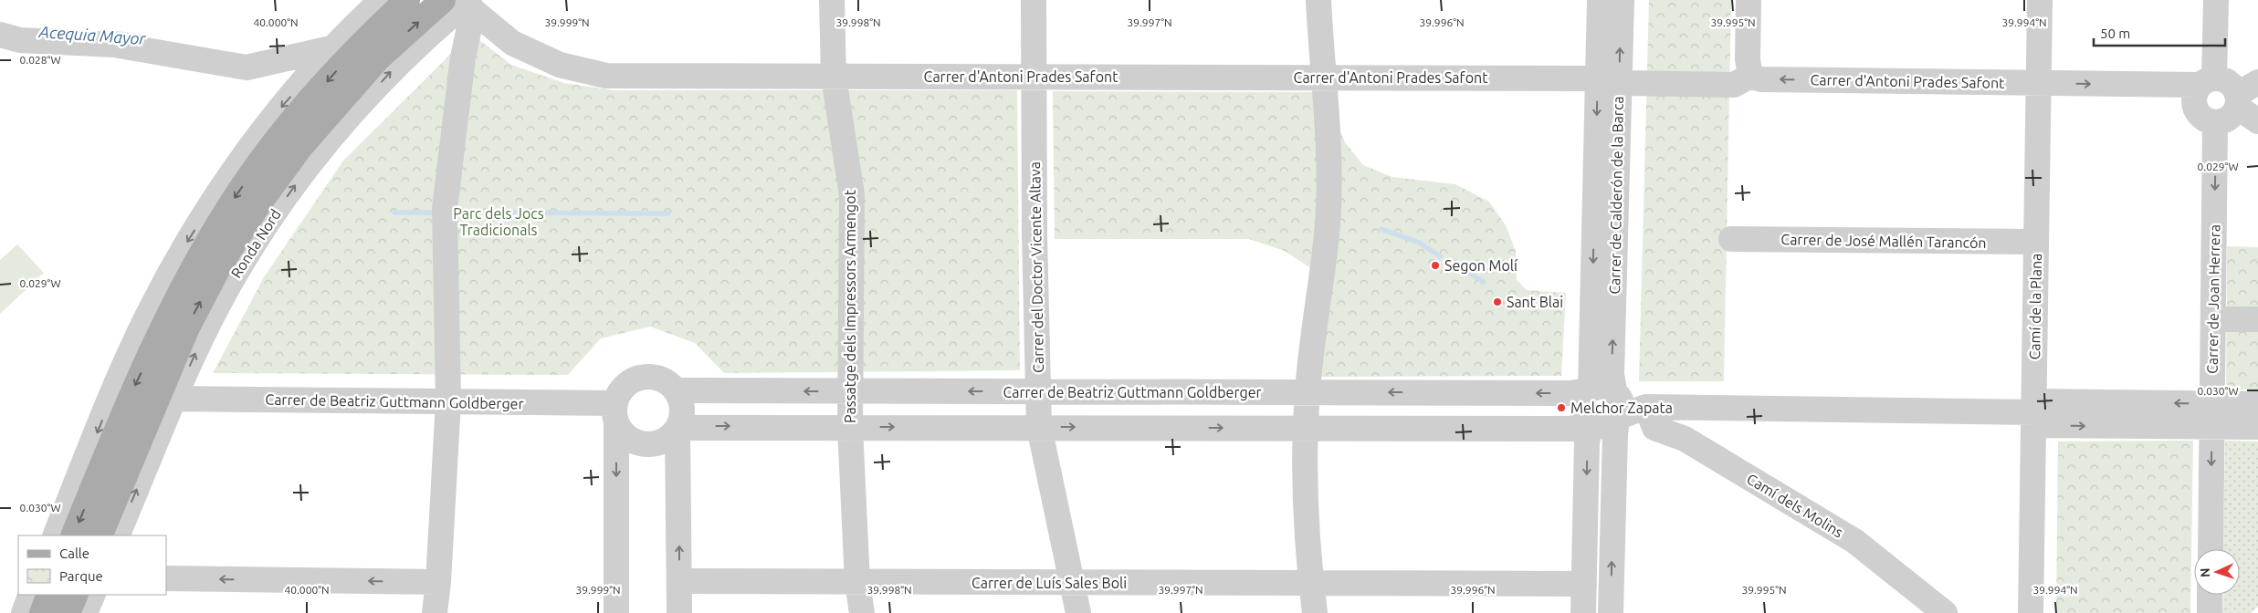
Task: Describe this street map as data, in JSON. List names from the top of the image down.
{
  "streets": {
    "main road": ["Ronda Nord"],
    "street": [
      "Carrer d'Antoni Prades Safont",
      "Carrer de Calderón de la Barca",
      "Carrer de José Mallén Tarancón",
      "Carrer del Doctor Vicente Altava",
      "Carrer de Joan Herrera",
      "Passatge dels Impressors Armengot",
      "Camí de la Plana",
      "Carrer de Beatriz Guttmann Goldberger",
      "Camí dels Molins",
      "Carrer de Luís Sales Boli"
    ]
  },
  "crossings": [
    ["Carrer d'Antoni Prades Safont", "Carrer de Calderón de la Barca"],
    ["Carrer d'Antoni Prades Safont", "Ronda Nord"],
    ["Carrer d'Antoni Prades Safont", "Carrer del Doctor Vicente Altava"],
    ["Carrer d'Antoni Prades Safont", "Carrer de Joan Herrera"],
    ["Carrer d'Antoni Prades Safont", "Passatge dels Impressors Armengot"],
    ["Carrer d'Antoni Prades Safont", "Camí de la Plana"],
    ["Carrer de Calderón de la Barca", "Carrer de Beatriz Guttmann Goldberger"],
    ["Carrer de José Mallén Tarancón", "Camí de la Plana"],
    ["Ronda Nord", "Carrer de Beatriz Guttmann Goldberger"],
    ["Carrer del Doctor Vicente Altava", "Carrer de Beatriz Guttmann Goldberger"],
    ["Carrer del Doctor Vicente Altava", "Carrer de Luís Sales Boli"],
    ["Passatge dels Impressors Armengot", "Carrer de Beatriz Guttmann Goldberger"],
    ["Passatge dels Impressors Armengot", "Carrer de Luís Sales Boli"]
  ],
  "one_way": ["Carrer de Joan Herrera"],
  "water": ["Acequia Mayor"],
  "parks": ["Parc dels Jocs Tradicionals"],
  "places": ["Segon Molí", "Sant Blai", "Melchor Zapata"],
  "legend": ["Calle", "Parque"],
  "scale_bar": "50 m",
  "north": "left",
  "coordinates": [
    "40.000°N",
    "39.999°N",
    "39.998°N",
    "39.997°N",
    "39.996°N",
    "39.995°N",
    "39.994°N",
    "0.028°W",
    "0.029°W",
    "0.030°W"
  ]
}
